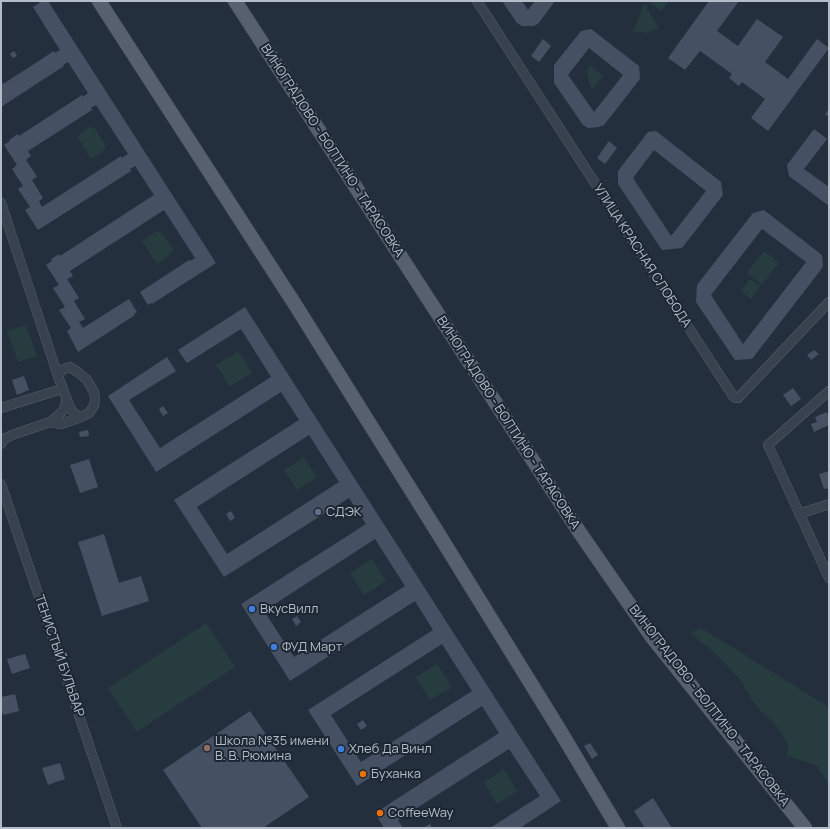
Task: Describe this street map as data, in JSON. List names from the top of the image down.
{
  "streets": {
    "main road": ["ВИНОГРАДОВО - БОЛТИНО - ТАРАСОВКА"],
    "street": ["УЛИЦА КРАСНАЯ СЛОБОДА", "ТЕНИСТЫЙ БУЛЬВАР"]
  },
  "places": [
    "СДЭК",
    "ВкусВилл",
    "ФУД Март",
    "Школа №35 имени В. В. Рюмина",
    "Хлеб Да Винл",
    "Буханка",
    "CoffeeWay"
  ]
}
